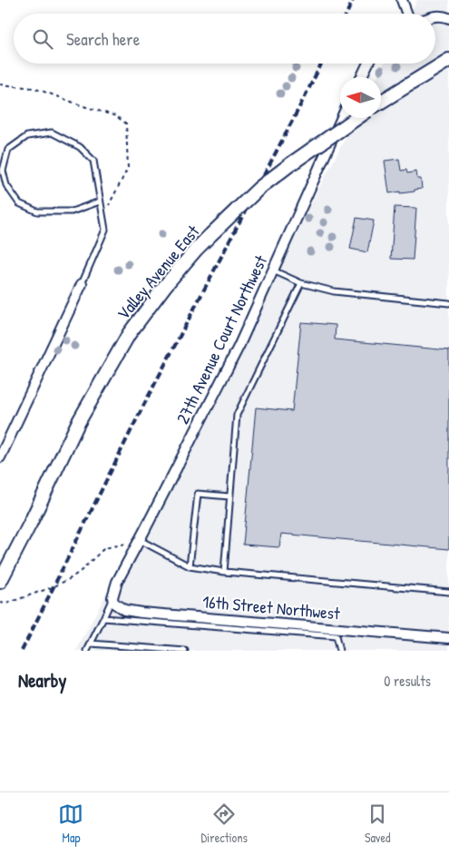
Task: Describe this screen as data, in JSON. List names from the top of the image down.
{
  "streets": {
    "main road": ["Valley Avenue East"],
    "street": ["27th Avenue Court Northwest", "16th Street Northwest"]
  },
  "crossings": [
    ["27th Avenue Court Northwest", "16th Street Northwest"]
  ],
  "north": "left",
  "page": {
    "search": "Search here",
    "heading": ["Nearby", "0 results"],
    "nav": ["Map", "Directions", "Saved"]
  }
}
